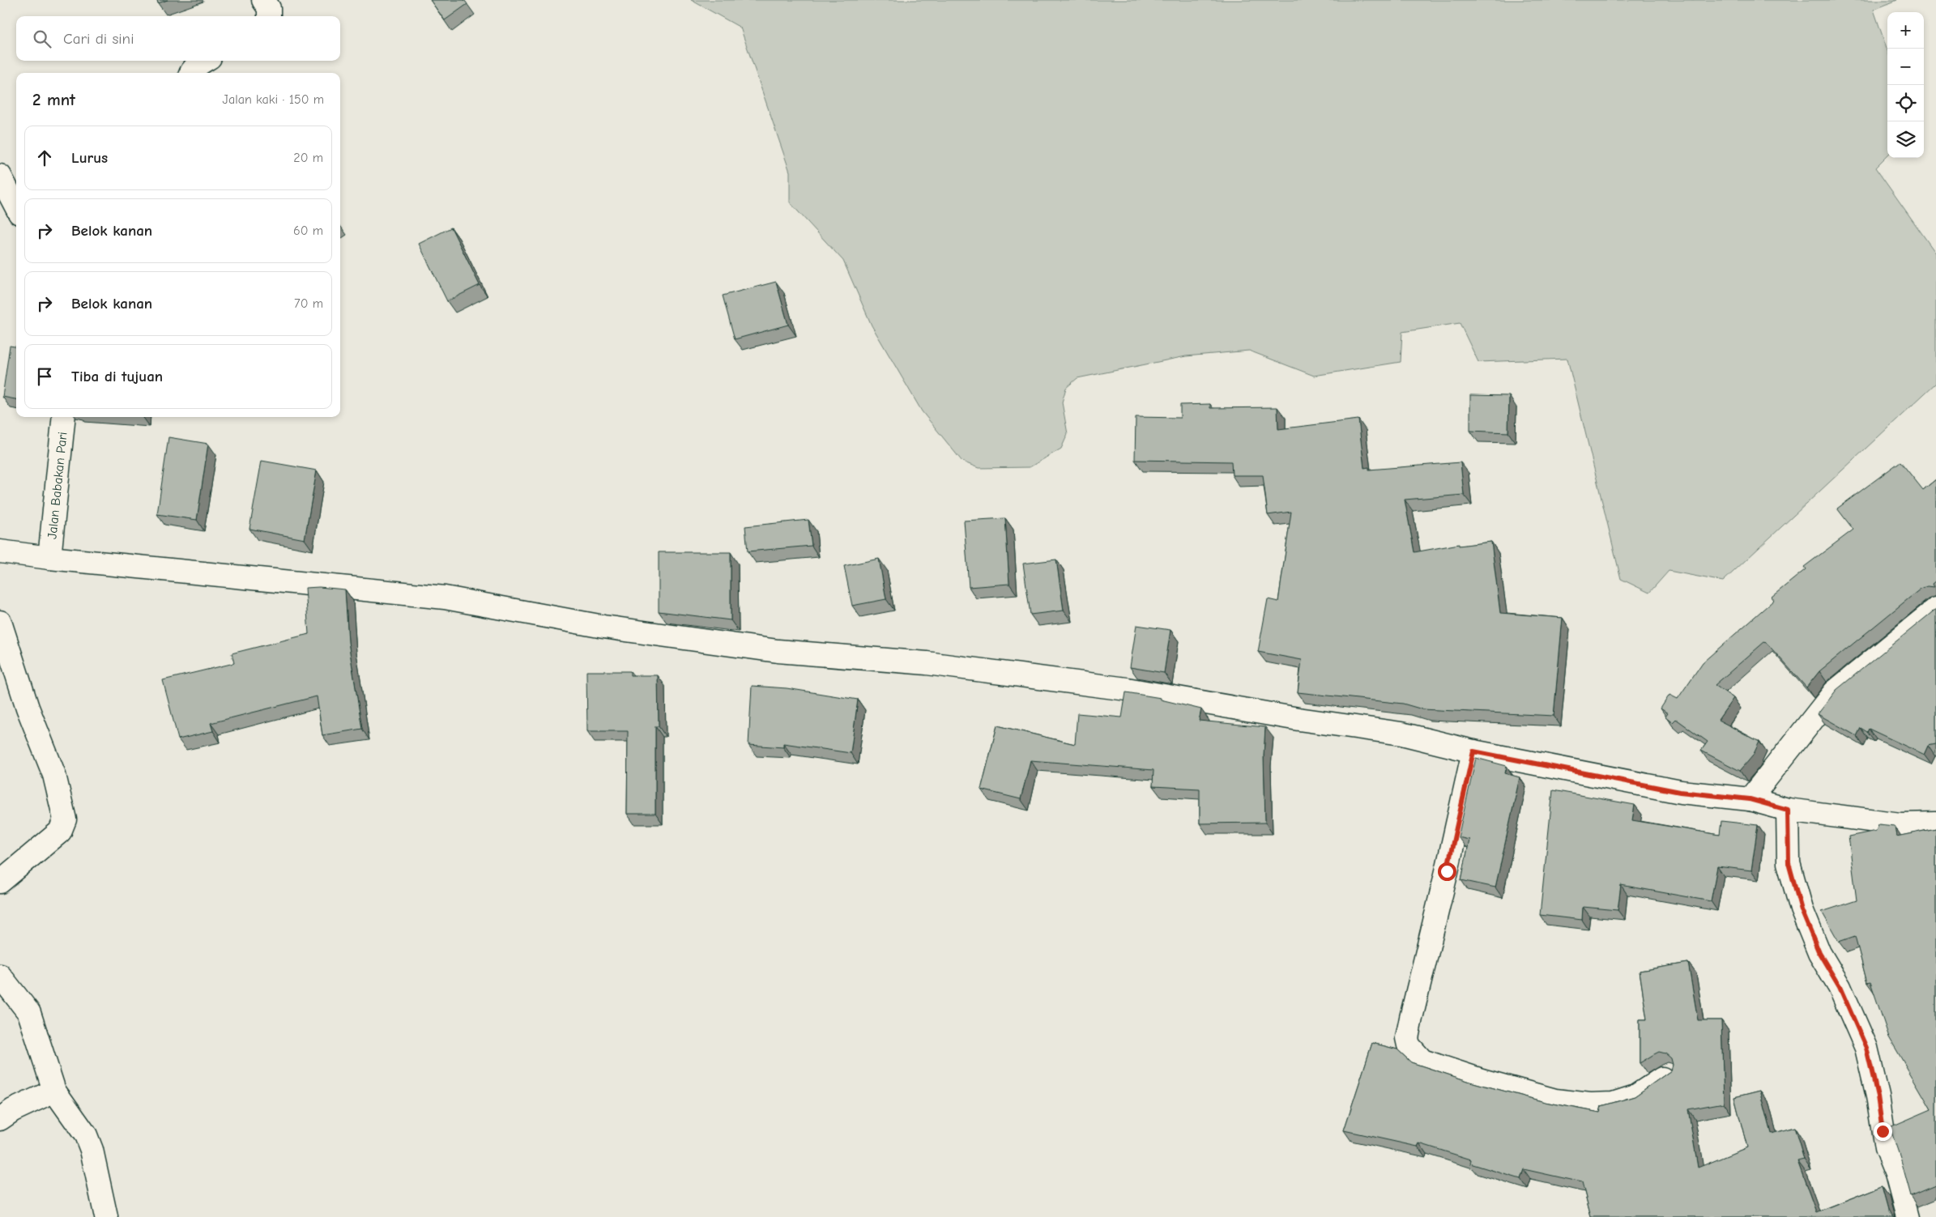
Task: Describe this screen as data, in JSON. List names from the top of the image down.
{
  "streets": {
    "street": ["Jalan Babakan Pari"]
  },
  "page": {
    "map_buttons": ["+", "−"],
    "search": "Cari di sini",
    "heading": ["2 mnt", "Jalan kaki · 150 m"],
    "list": [
      ["Lurus", "20 m"],
      ["Belok kanan", "60 m"],
      ["Belok kanan", "70 m"],
      "Tiba di tujuan"
    ]
  }
}
